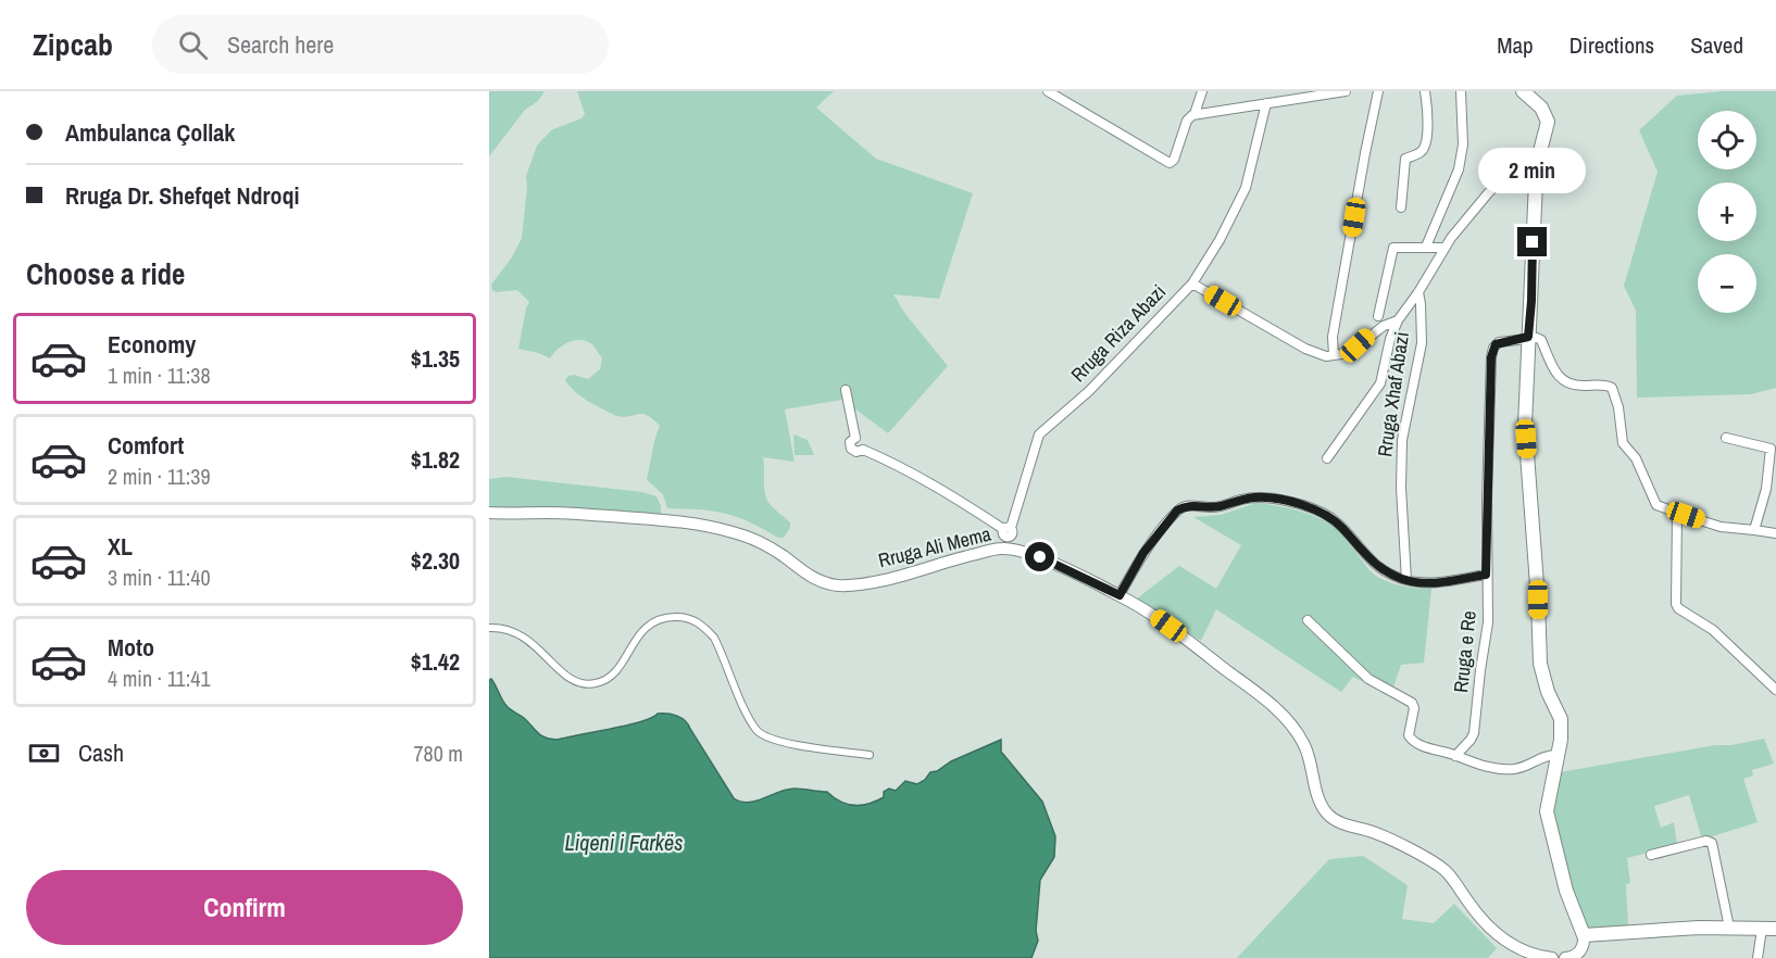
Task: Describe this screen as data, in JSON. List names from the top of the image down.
{
  "streets": {
    "street": [
      "Rruga Riza Abazi",
      "Rruga Xhaf Abazi",
      "Rruga Ali Mema",
      "Rruga e Re"
    ]
  },
  "crossings": [
    ["Rruga Riza Abazi", "Rruga Ali Mema"]
  ],
  "water": ["Liqeni i Farkës"],
  "page": {
    "header": "Zipcab",
    "search": "Search here",
    "nav": ["Map", "Directions", "Saved"],
    "banner": ["Ambulanca Çollak", "Rruga Dr. Shefqet Ndroqi"],
    "map_buttons": ["+", "−"],
    "bubble": "2 min",
    "heading": "Choose a ride",
    "list": [
      {
        "name": "Economy",
        "note": "1 min · 11:38",
        "value": "$1.35"
      },
      {
        "name": "Comfort",
        "note": "2 min · 11:39",
        "value": "$1.82"
      },
      {
        "name": "XL",
        "note": "3 min · 11:40",
        "value": "$2.30"
      },
      {
        "name": "Moto",
        "note": "4 min · 11:41",
        "value": "$1.42"
      }
    ],
    "pay": ["Cash", "780 m"],
    "buttons": "Confirm"
  }
}
